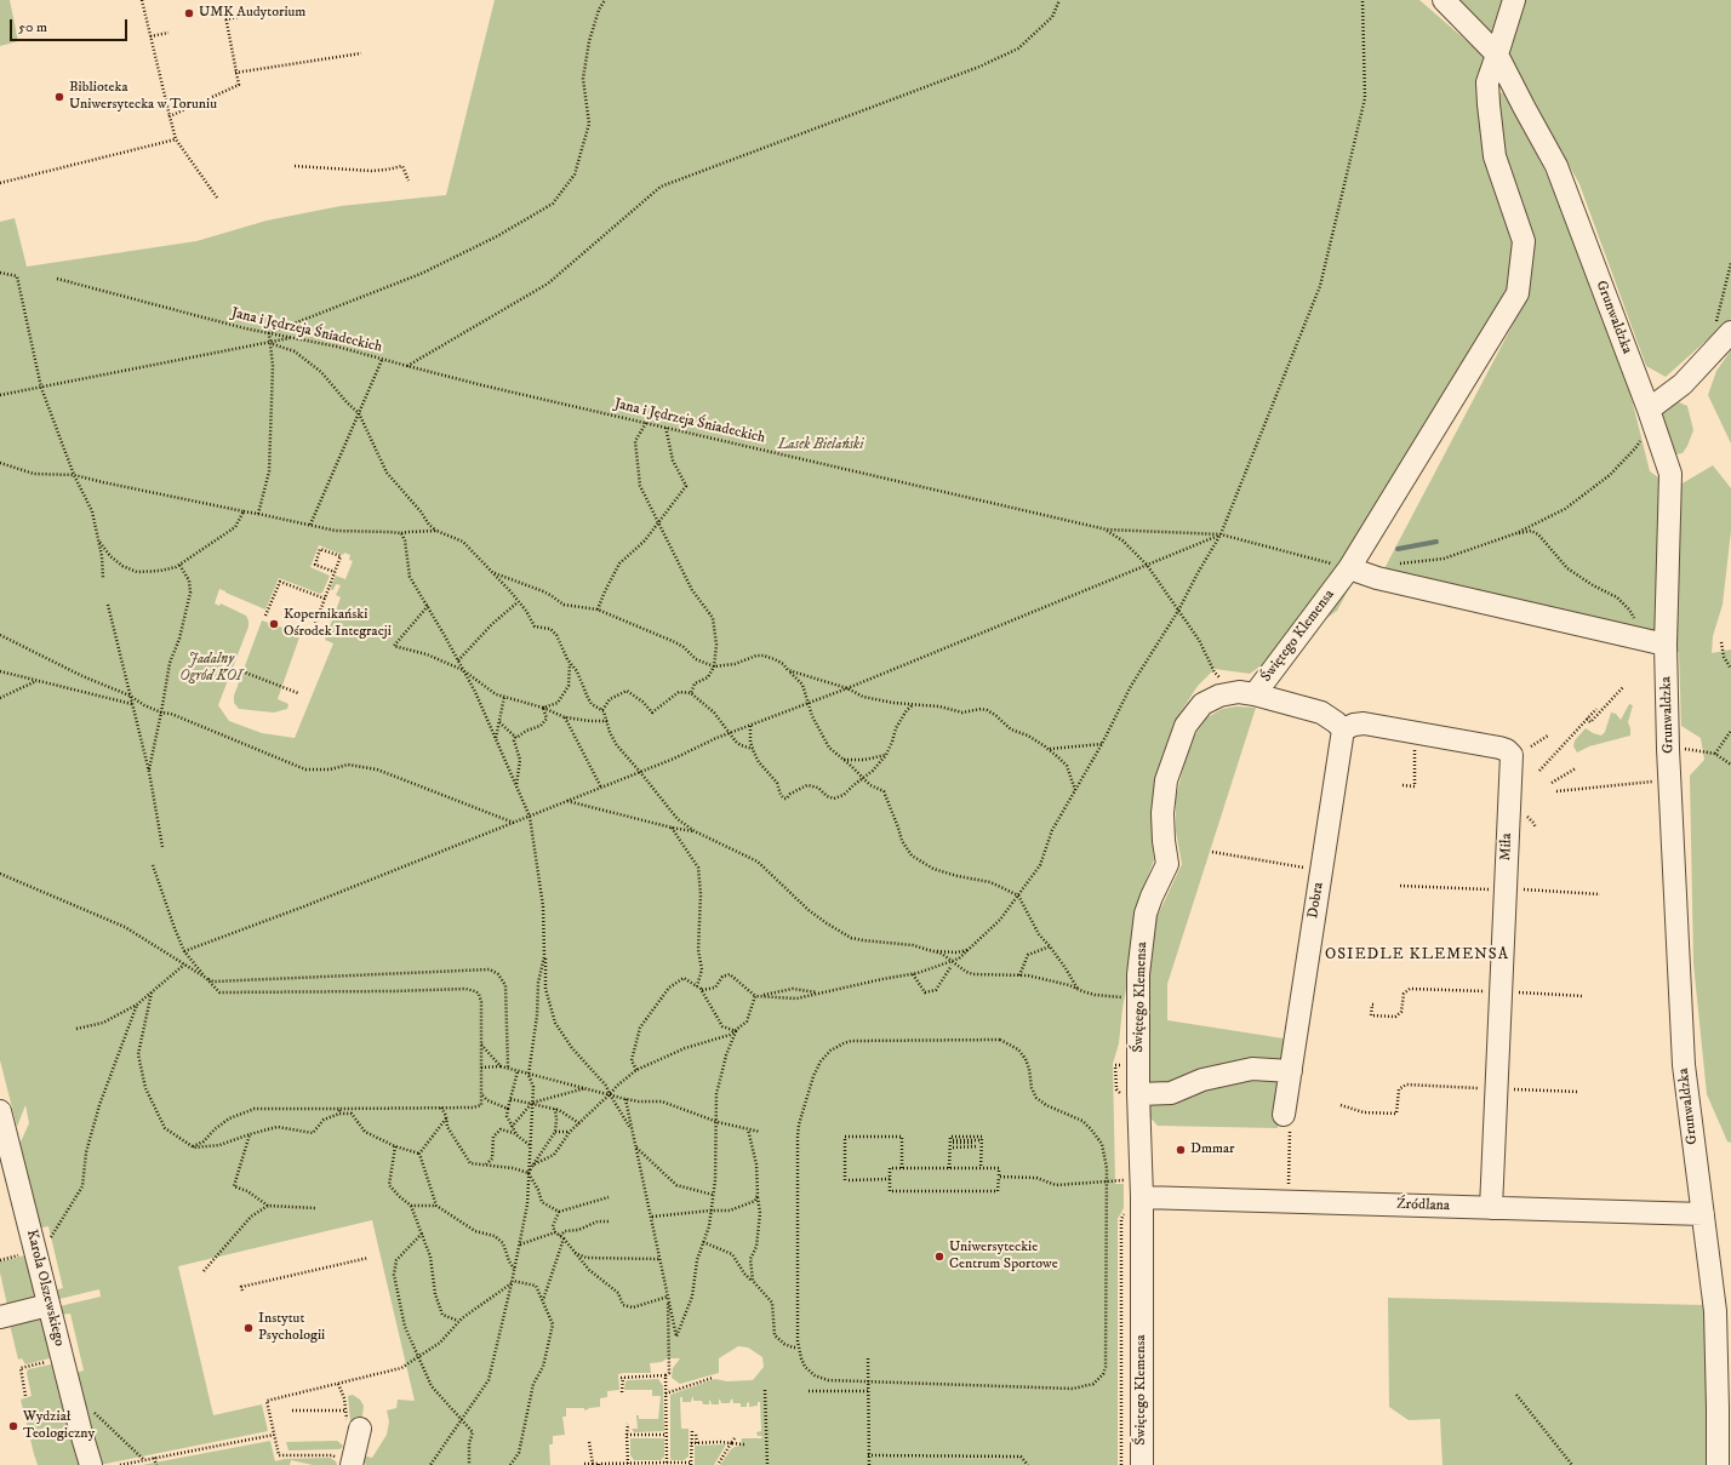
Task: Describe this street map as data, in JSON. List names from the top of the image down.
{
  "streets": {
    "street": [
      "Grunwaldzka",
      "Świętego Klemensa",
      "Miła",
      "Dobra",
      "Źródlana",
      "Karola Olszewskiego"
    ],
    "path": ["Jana i Jędrzeja Śniadeckich"]
  },
  "crossings": [
    ["Grunwaldzka", "Świętego Klemensa"],
    ["Grunwaldzka", "Źródlana"],
    ["Jana i Jędrzeja Śniadeckich", "Świętego Klemensa"],
    ["Świętego Klemensa", "Źródlana"],
    ["Miła", "Dobra"],
    ["Miła", "Źródlana"]
  ],
  "districts": ["OSIEDLE KLEMENSA"],
  "parks": ["Lasek Bielański", "Jadalny Ogród KOI"],
  "places": [
    "UMK Audytorium",
    "Biblioteka Uniwersytecka w Toruniu",
    "Kopernikański Ośrodek Integracji",
    "Dmmar",
    "Uniwersyteckie Centrum Sportowe",
    "Instytut Psychologii",
    "Wydział Teologiczny"
  ],
  "scale_bar": "50 m"
}
